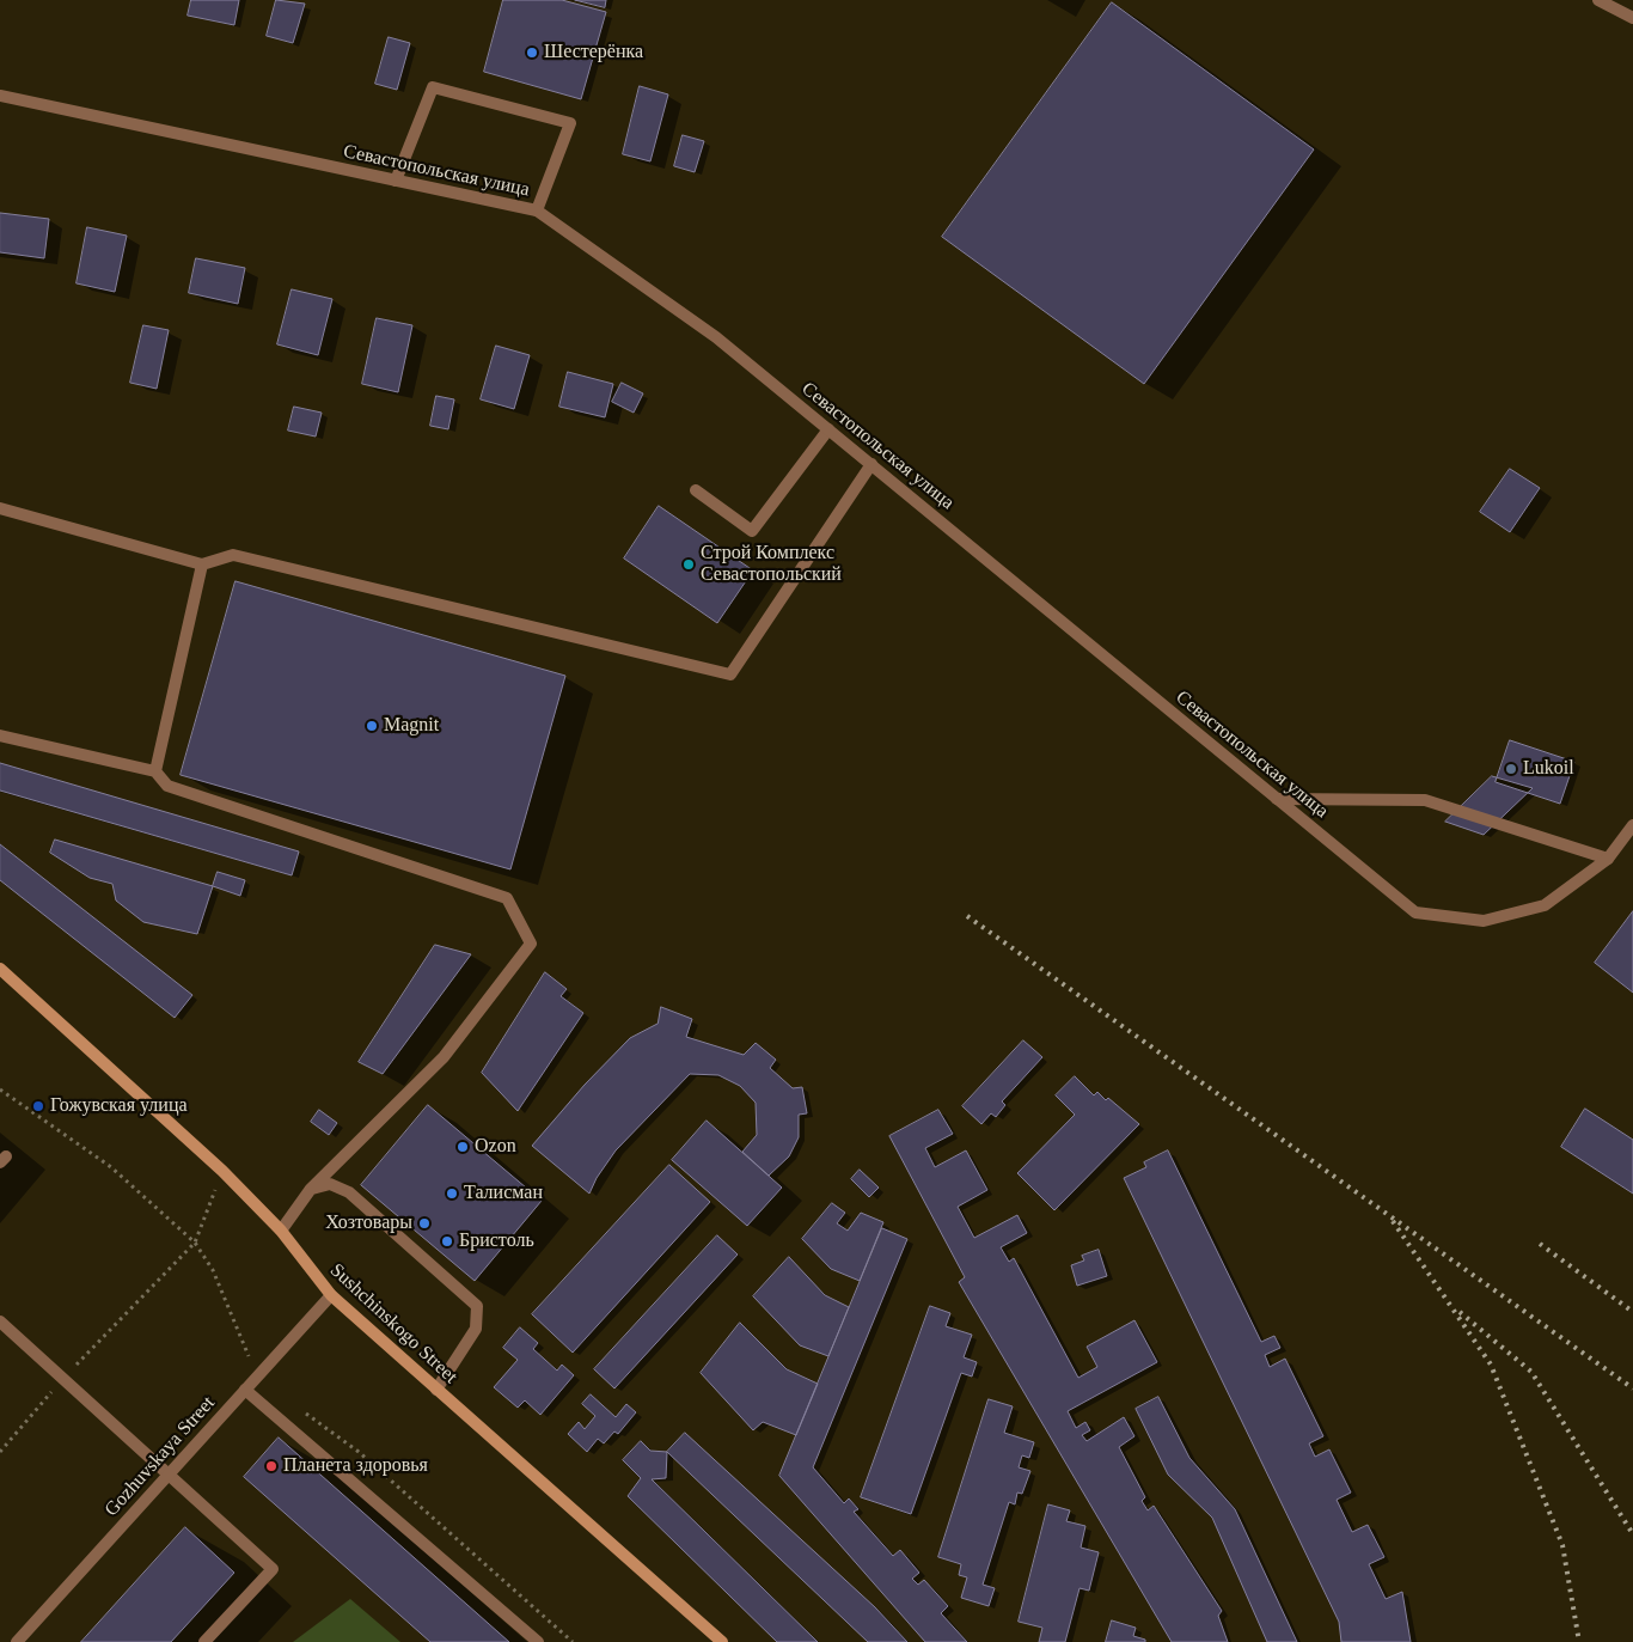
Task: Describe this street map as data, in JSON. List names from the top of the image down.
{
  "streets": {
    "street": ["Севастопольская улица", "Sushchinskogo Street", "Gozhuvskaya Street"]
  },
  "crossings": [
    ["Sushchinskogo Street", "Gozhuvskaya Street"]
  ],
  "places": [
    "Шестерёнка",
    "Строй Комплекс Севастопольский",
    "Magnit",
    "Lukoil",
    "Гожувская улица",
    "Ozon",
    "Талисман",
    "Хозтовары",
    "Бристоль",
    "Планета здоровья"
  ]
}
